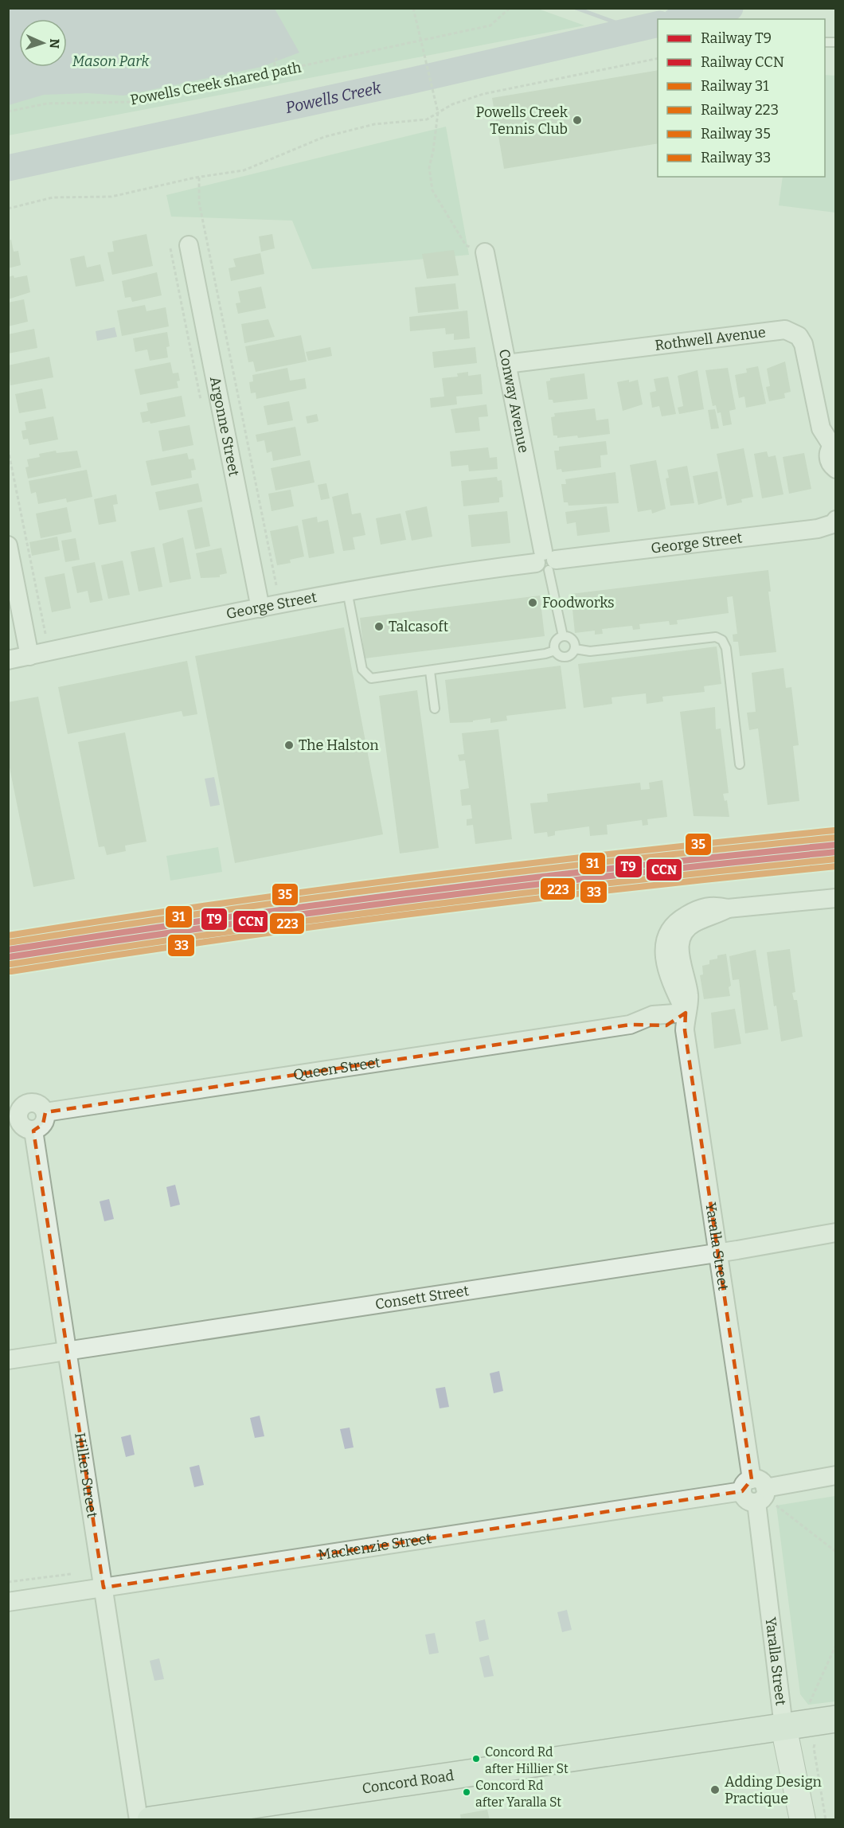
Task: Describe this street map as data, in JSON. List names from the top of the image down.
{
  "streets": {
    "main road": ["Concord Road"],
    "street": [
      "Rothwell Avenue",
      "Conway Avenue",
      "Argonne Street",
      "George Street",
      "Queen Street",
      "Yaralla Street",
      "Consett Street",
      "Hillier Street",
      "Mackenzie Street"
    ],
    "path": ["Powells Creek shared path"]
  },
  "crossings": [
    ["Rothwell Avenue", "Conway Avenue"],
    ["Conway Avenue", "George Street"],
    ["Argonne Street", "George Street"],
    ["Queen Street", "Yaralla Street"],
    ["Queen Street", "Hillier Street"],
    ["Yaralla Street", "Consett Street"],
    ["Yaralla Street", "Mackenzie Street"],
    ["Yaralla Street", "Concord Road"],
    ["Consett Street", "Hillier Street"],
    ["Hillier Street", "Mackenzie Street"]
  ],
  "water": ["Powells Creek"],
  "parks": ["Mason Park"],
  "places": [
    "Powells Creek Tennis Club",
    "Foodworks",
    "Talcasoft",
    "The Halston",
    "Concord Rd after Hillier St",
    "Adding Design Practique",
    "Concord Rd after Yaralla St"
  ],
  "lines": [
    "rail line 35",
    "rail line 31",
    "rail line T9",
    "rail line CCN",
    "rail line 223",
    "rail line 33"
  ],
  "legend": [
    "Railway T9",
    "Railway CCN",
    "Railway 31",
    "Railway 223",
    "Railway 35",
    "Railway 33"
  ],
  "north": "right"
}
